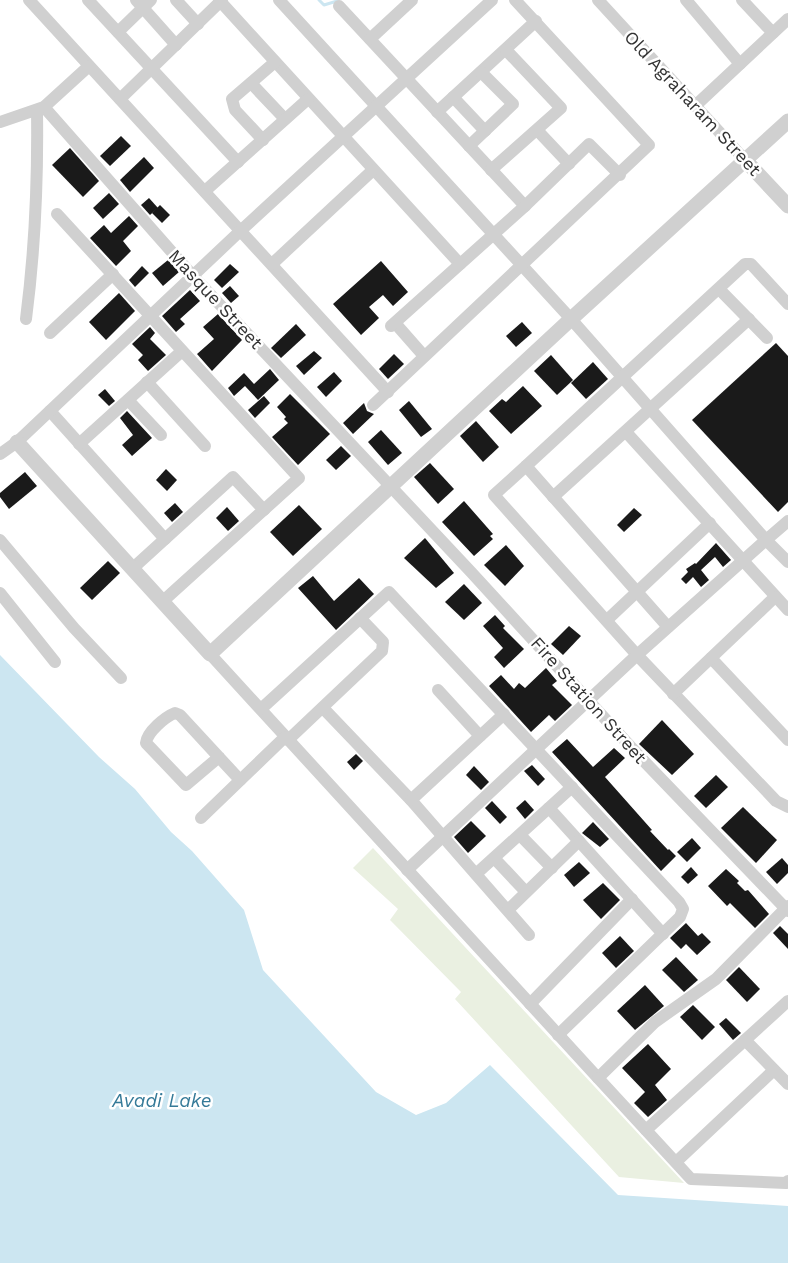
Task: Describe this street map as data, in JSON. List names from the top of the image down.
{
  "streets": {
    "street": ["Old Agraharam Street", "Masque Street", "Fire Station Street"]
  },
  "crossings": [
    ["Masque Street", "Fire Station Street"]
  ],
  "water": ["Avadi Lake"]
}
